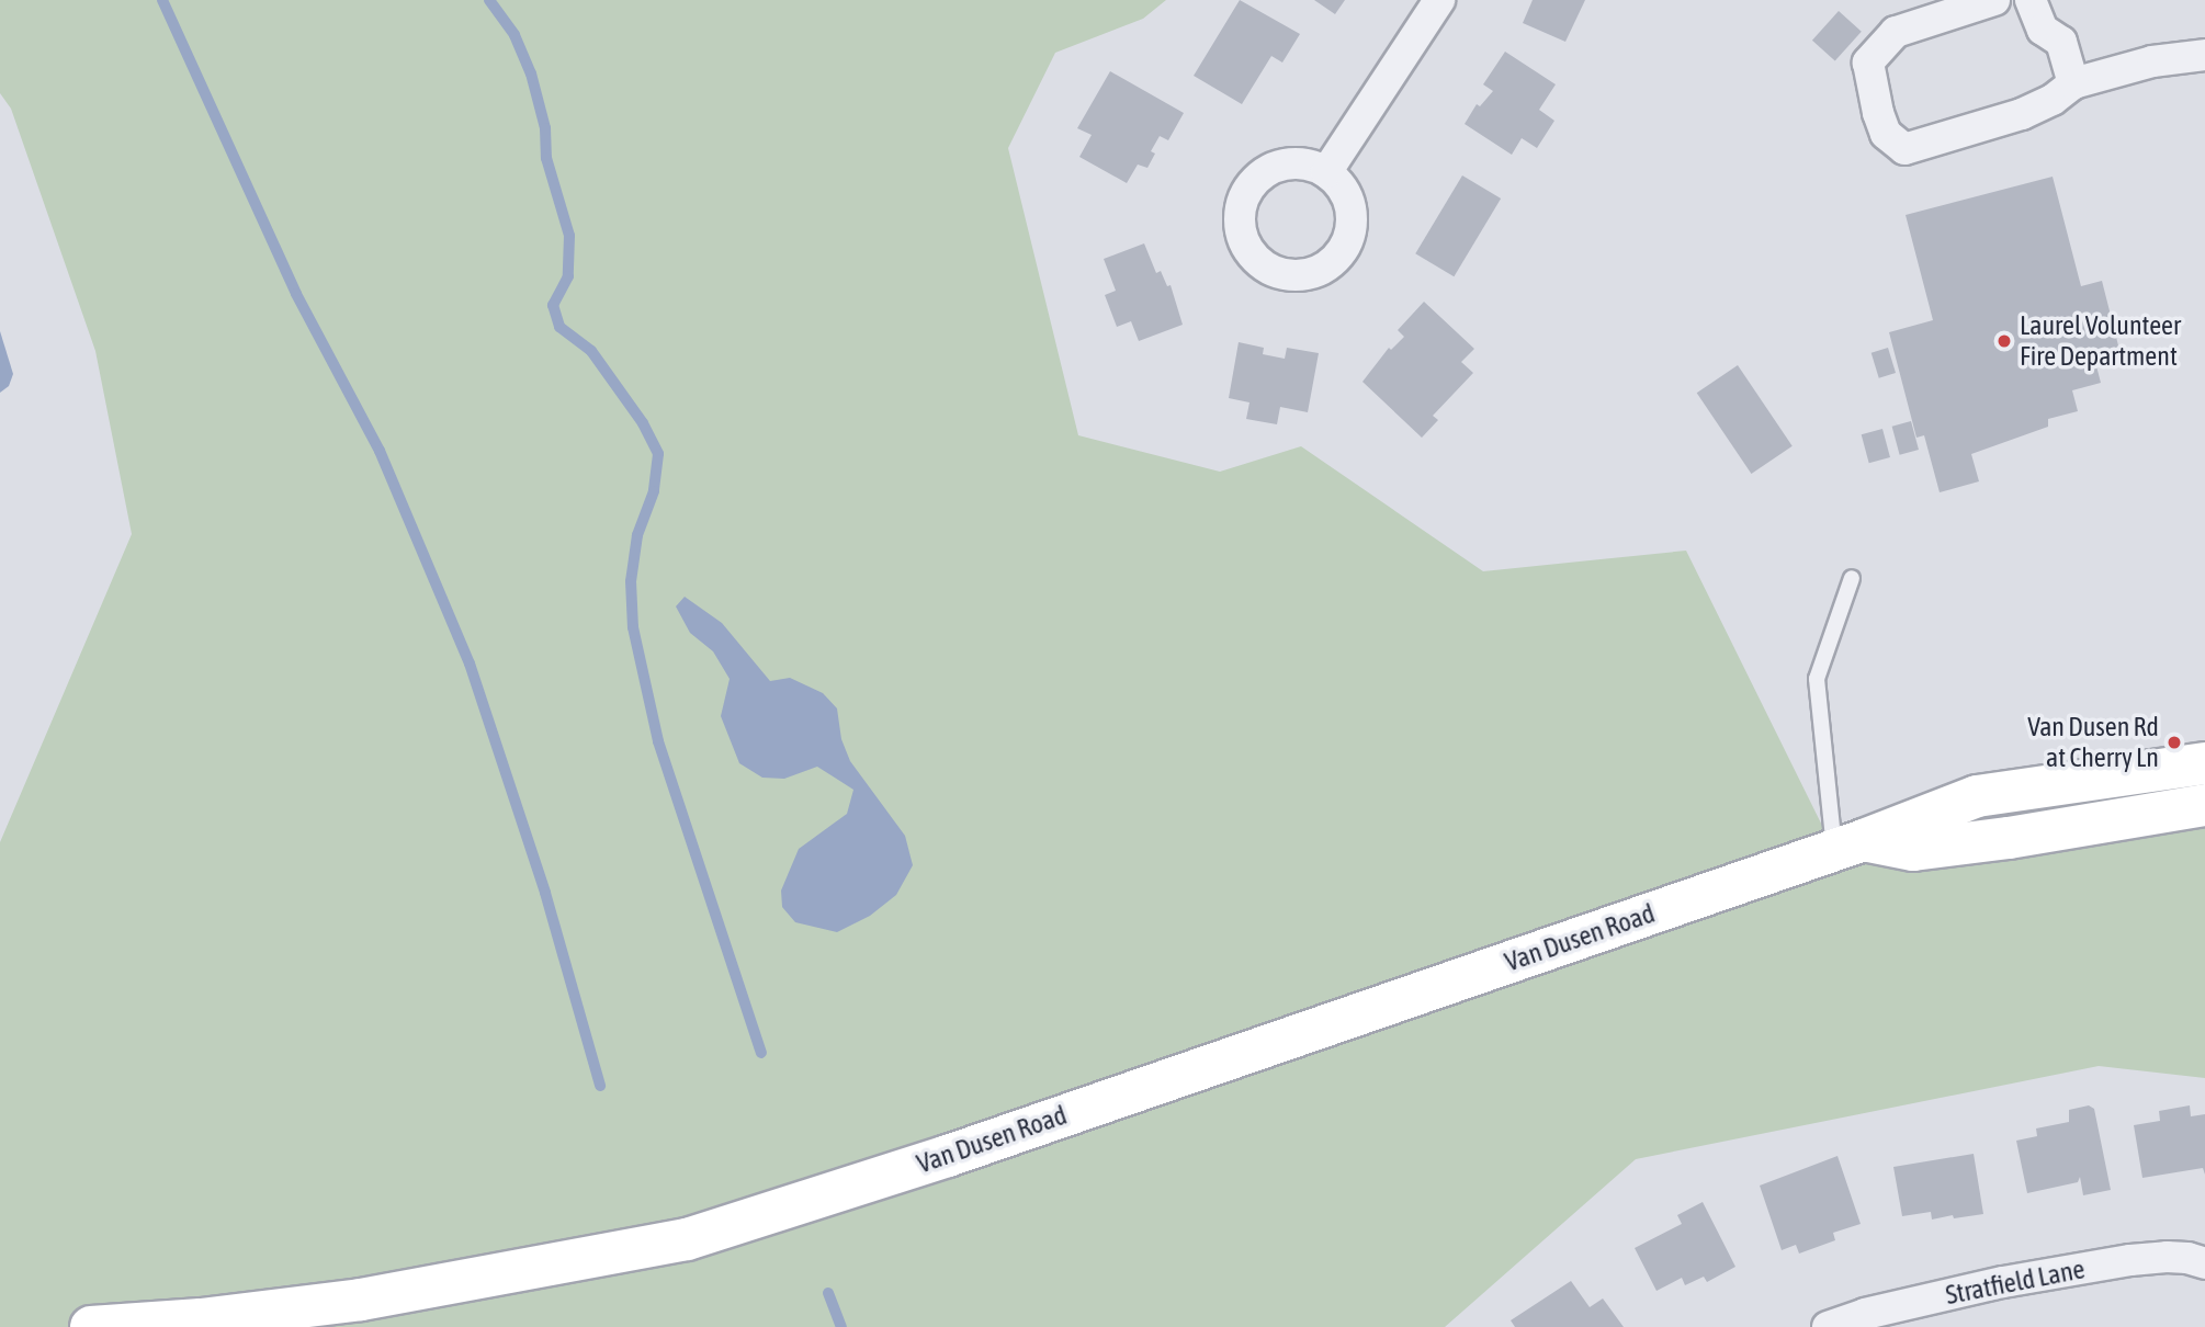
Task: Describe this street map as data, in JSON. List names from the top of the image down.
{
  "streets": {
    "main road": ["Van Dusen Road"],
    "street": ["Stratfield Lane"]
  },
  "places": ["Laurel Volunteer Fire Department", "Van Dusen Rd at Cherry Ln"]
}
